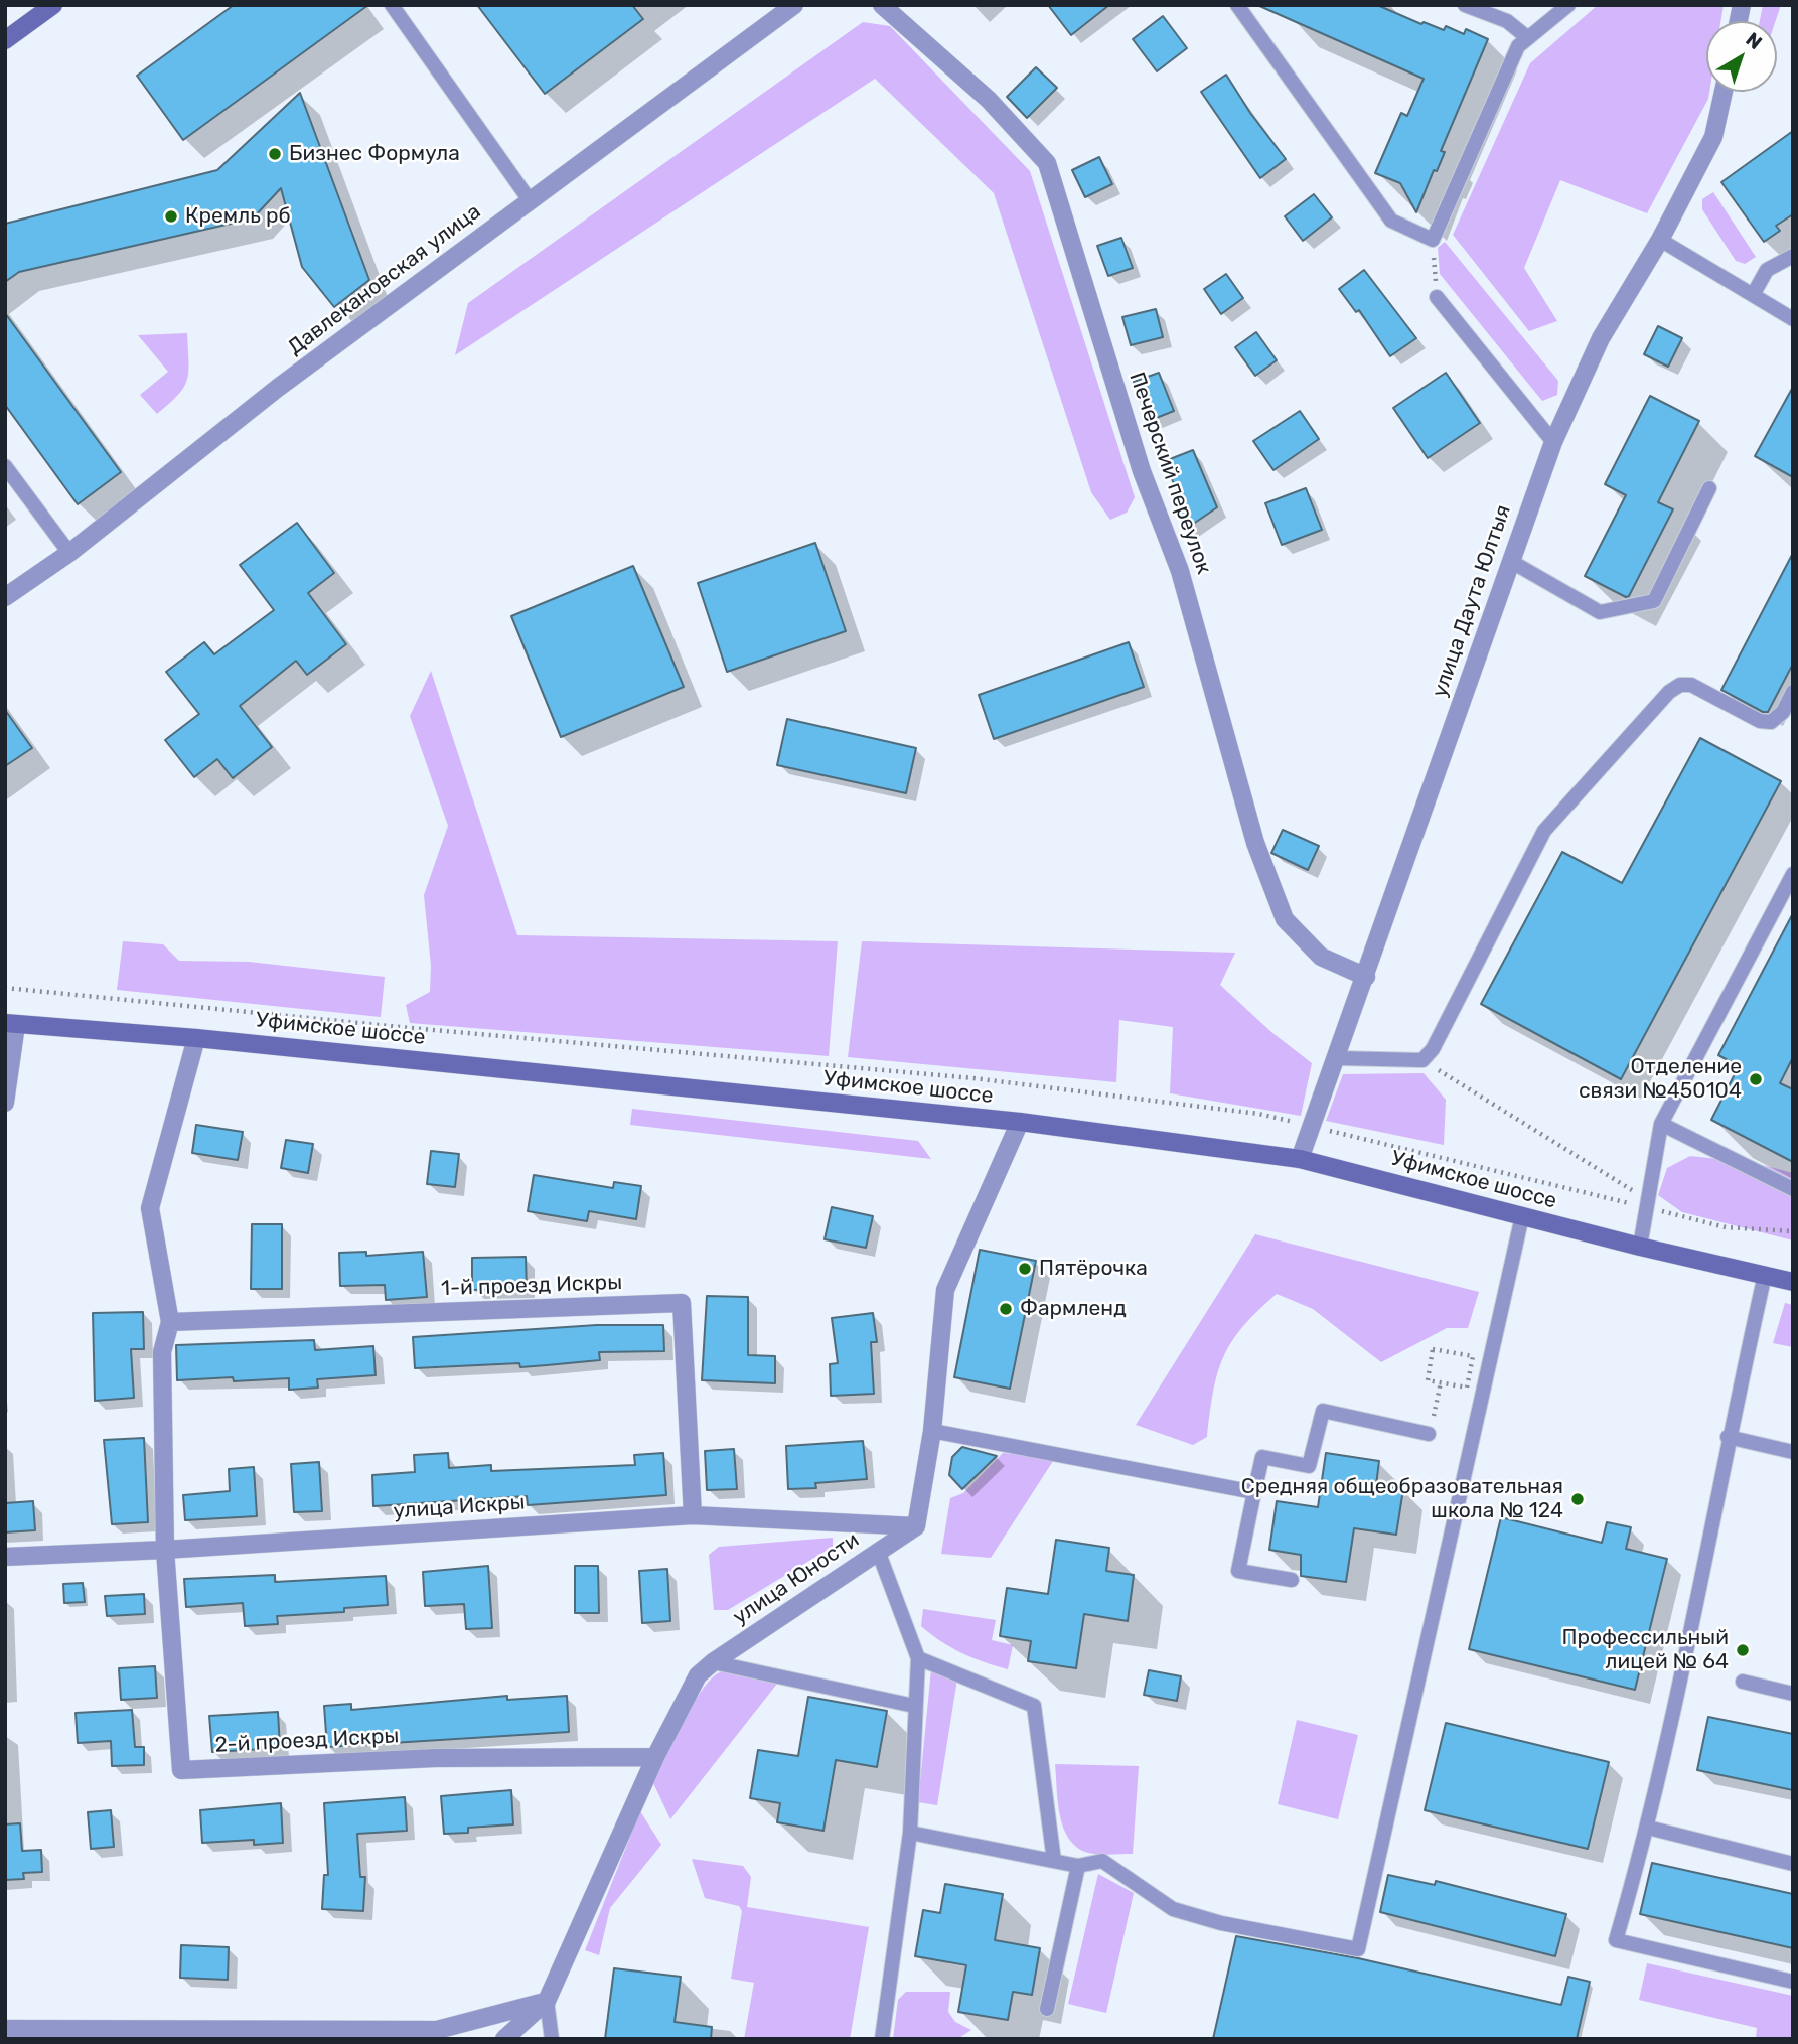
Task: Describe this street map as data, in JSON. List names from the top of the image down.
{
  "streets": {
    "main road": ["Уфимское шоссе"],
    "street": [
      "Давлекановская улица",
      "Печерский переулок",
      "улица Даута Юлтыя",
      "1-й проезд Искры",
      "улица Искры",
      "улица Юности",
      "2-й проезд Искры"
    ]
  },
  "crossings": [
    ["Печерский переулок", "улица Даута Юлтыя"],
    ["улица Даута Юлтыя", "Уфимское шоссе"],
    ["1-й проезд Искры", "улица Искры"],
    ["улица Искры", "улица Юности"],
    ["улица Искры", "2-й проезд Искры"],
    ["улица Юности", "2-й проезд Искры"]
  ],
  "places": [
    "Бизнес Формула",
    "Кремль рб",
    "Отделение связи №450104",
    "Пятёрочка",
    "Фармленд",
    "Средняя общеобразовательная школа № 124",
    "Профессильный лицей № 64"
  ],
  "north": "top right"
}
